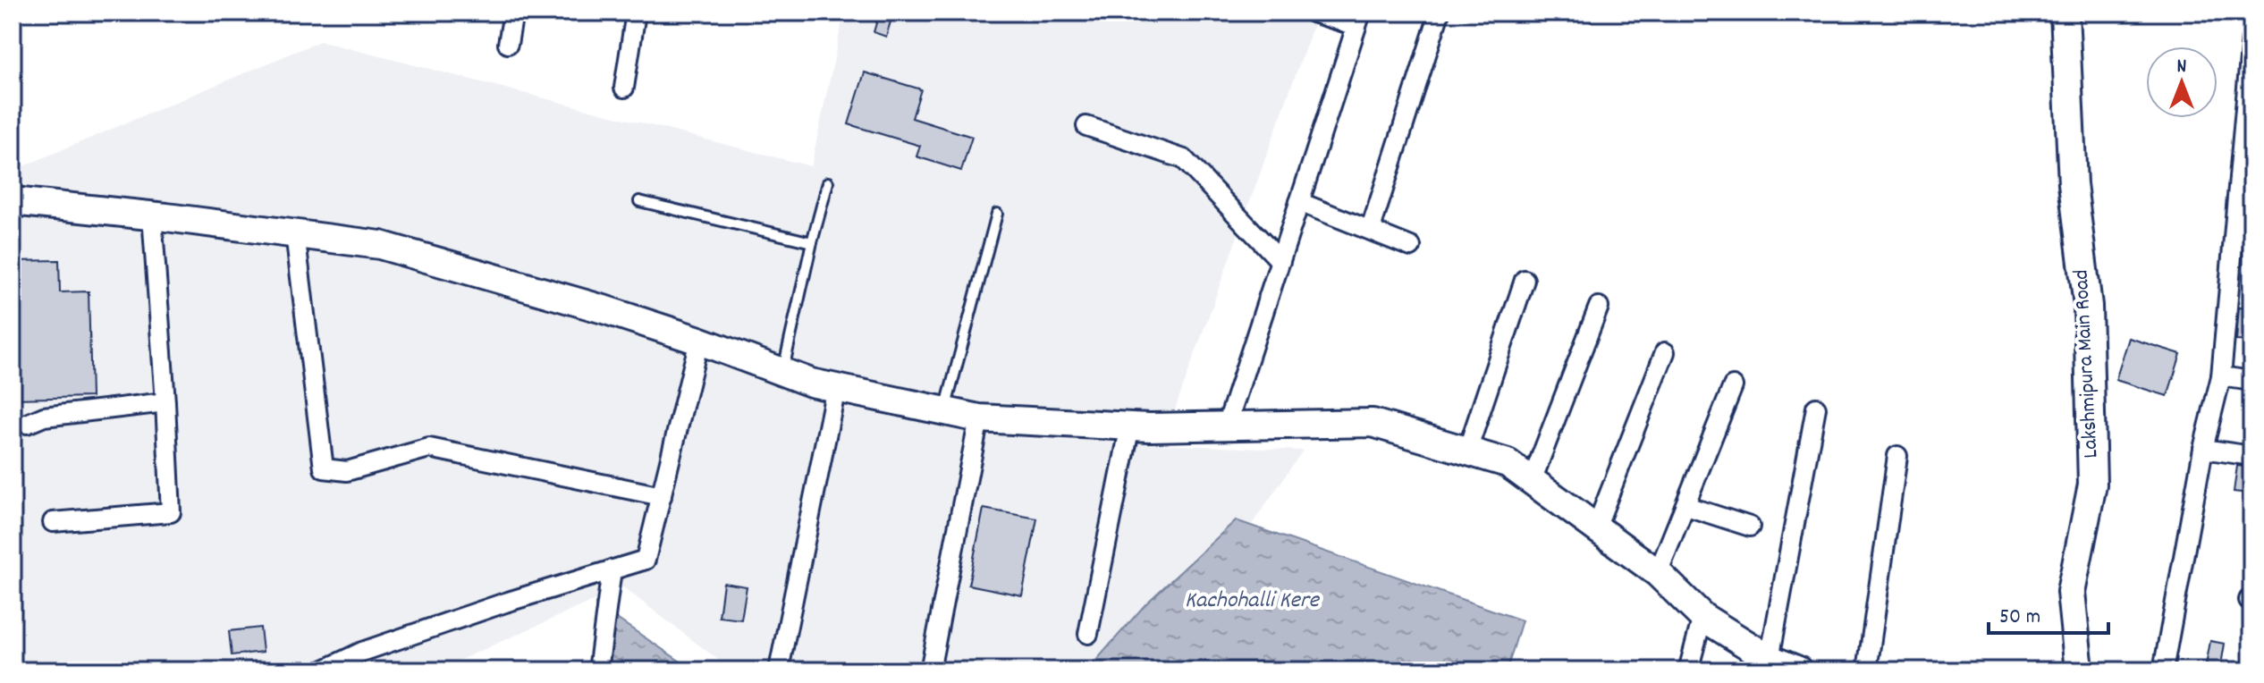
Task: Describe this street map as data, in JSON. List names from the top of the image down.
{
  "streets": {
    "street": ["Lakshmipura Main Road"]
  },
  "water": ["Kachohalli Kere"],
  "scale_bar": "50 m",
  "north": "top"
}
